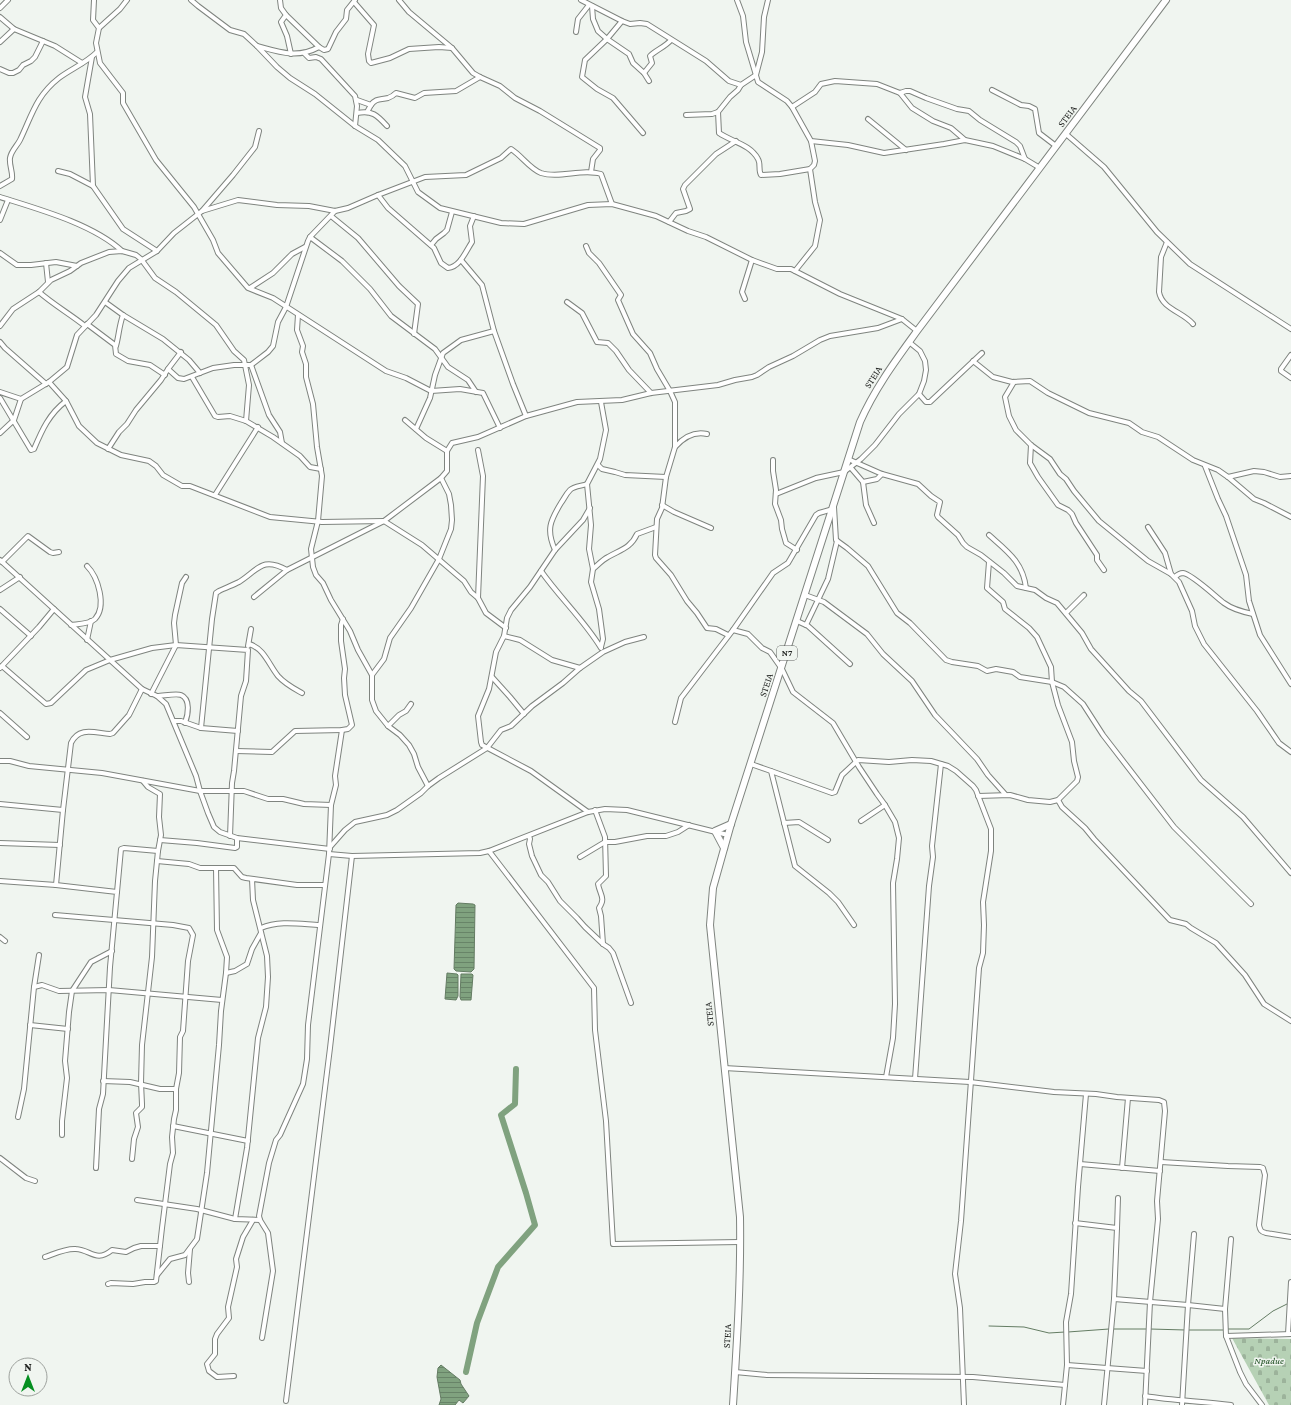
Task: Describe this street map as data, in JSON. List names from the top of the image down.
{
  "streets": {
    "main road": ["STEIA", "N7"]
  },
  "parks": ["Npadue"],
  "north": "top"
}
